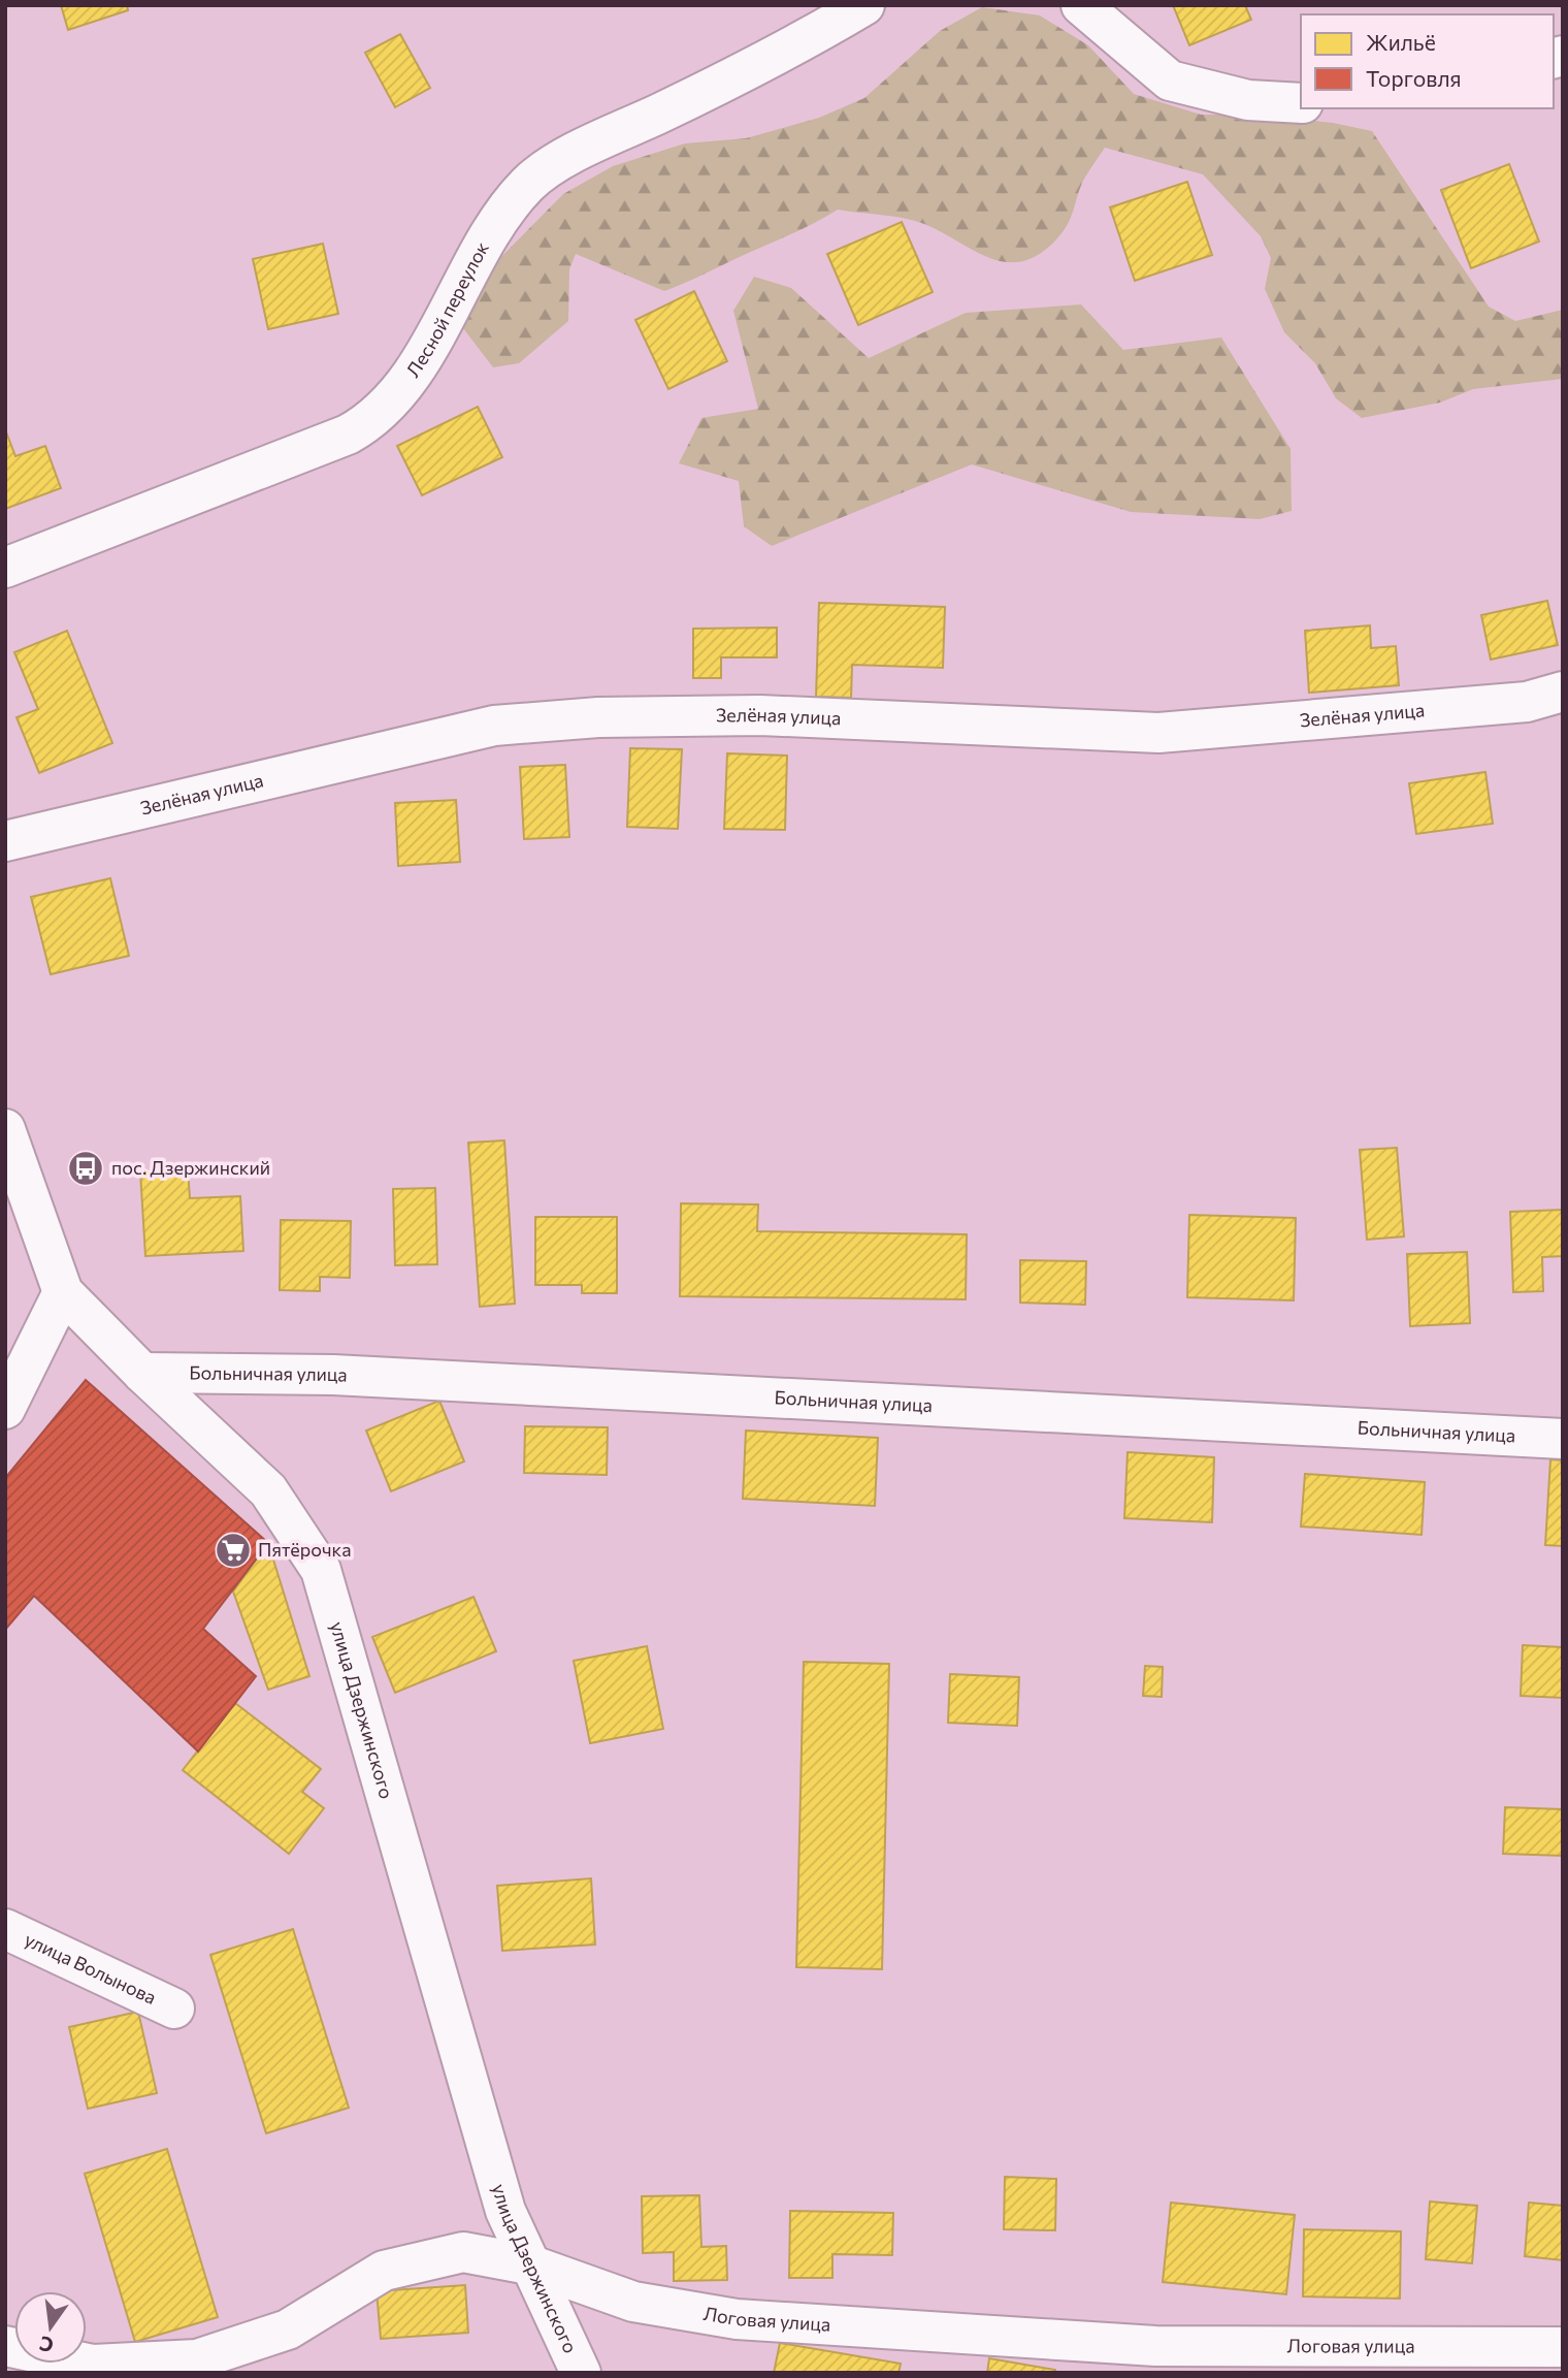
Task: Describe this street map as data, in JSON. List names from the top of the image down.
{
  "streets": {
    "street": [
      "Лесной переулок",
      "Зелёная улица",
      "Больничная улица",
      "улица Дзержинского",
      "улица Волынова",
      "Логовая улица"
    ]
  },
  "crossings": [
    ["Больничная улица", "улица Дзержинского"],
    ["улица Дзержинского", "Логовая улица"]
  ],
  "places": {
    "bus stop": ["пос. Дзержинский"],
    "supermarket": ["Пятёрочка"]
  },
  "legend": ["Жильё", "Торговля"],
  "north": "bottom"
}
